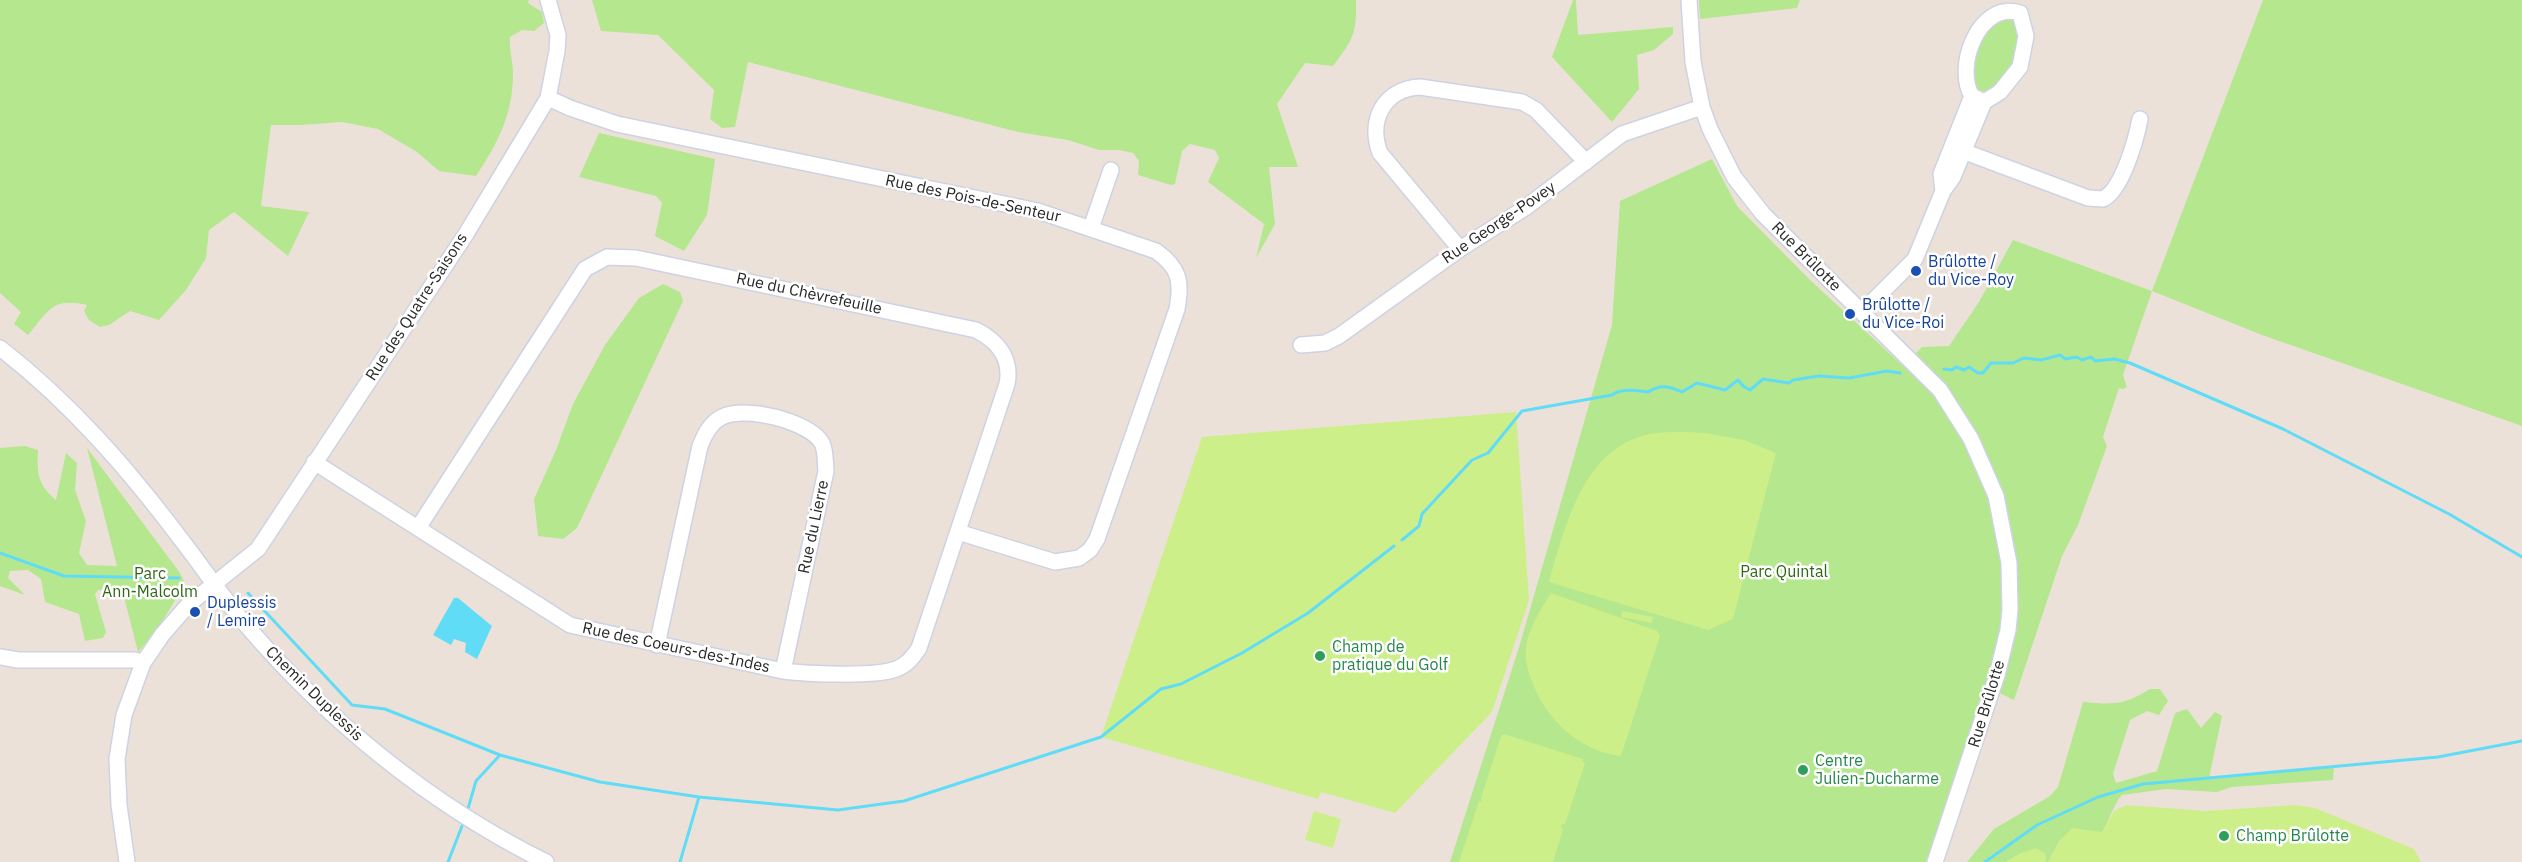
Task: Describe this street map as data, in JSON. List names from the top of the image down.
{
  "streets": {
    "street": [
      "Rue des Pois-de-Senteur",
      "Rue George-Povey",
      "Rue Brûlotte",
      "Rue du Chèvrefeuille",
      "Rue des Quatre-Saisons",
      "Rue du Lierre",
      "Rue des Coeurs-des-Indes",
      "Chemin Duplessis"
    ]
  },
  "crossings": [
    ["Rue des Pois-de-Senteur", "Rue du Chèvrefeuille"],
    ["Rue des Pois-de-Senteur", "Rue des Quatre-Saisons"],
    ["Rue George-Povey", "Rue Brûlotte"],
    ["Rue du Chèvrefeuille", "Rue des Coeurs-des-Indes"],
    ["Rue des Quatre-Saisons", "Rue des Coeurs-des-Indes"],
    ["Rue des Quatre-Saisons", "Chemin Duplessis"],
    ["Rue du Lierre", "Rue des Coeurs-des-Indes"]
  ],
  "parks": ["Parc Quintal", "Parc Ann-Malcolm"],
  "places": [
    "Brûlotte / du Vice-Roy",
    "Brûlotte / du Vice-Roi",
    "Duplessis / Lemire",
    "Champ de pratique du Golf",
    "Centre Julien-Ducharme",
    "Champ Brûlotte"
  ]
}
